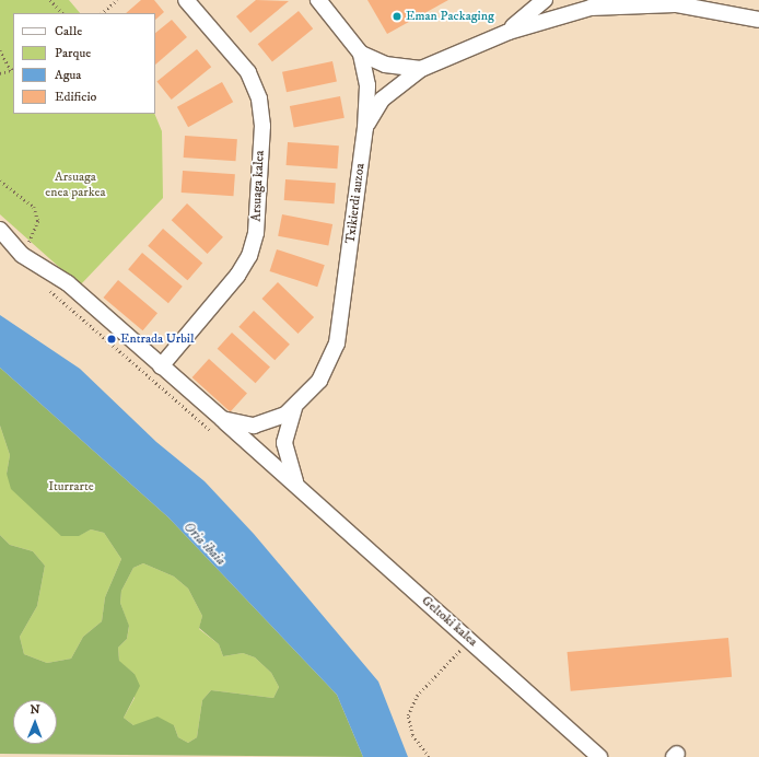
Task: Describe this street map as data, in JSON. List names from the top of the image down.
{
  "streets": {
    "street": ["Arsuaga kalea", "Txikierdi auzoa", "Geltoki kalea"]
  },
  "crossings": [
    ["Arsuaga kalea", "Txikierdi auzoa"],
    ["Txikierdi auzoa", "Geltoki kalea"]
  ],
  "water": ["Oria ibaia"],
  "parks": ["Arsuaga enea parkea", "Iturrarte"],
  "places": ["Eman Packaging", "Entrada Urbil"],
  "legend": [
    "Calle",
    "Parque",
    "Agua",
    "Edificio"
  ],
  "north": "top"
}
